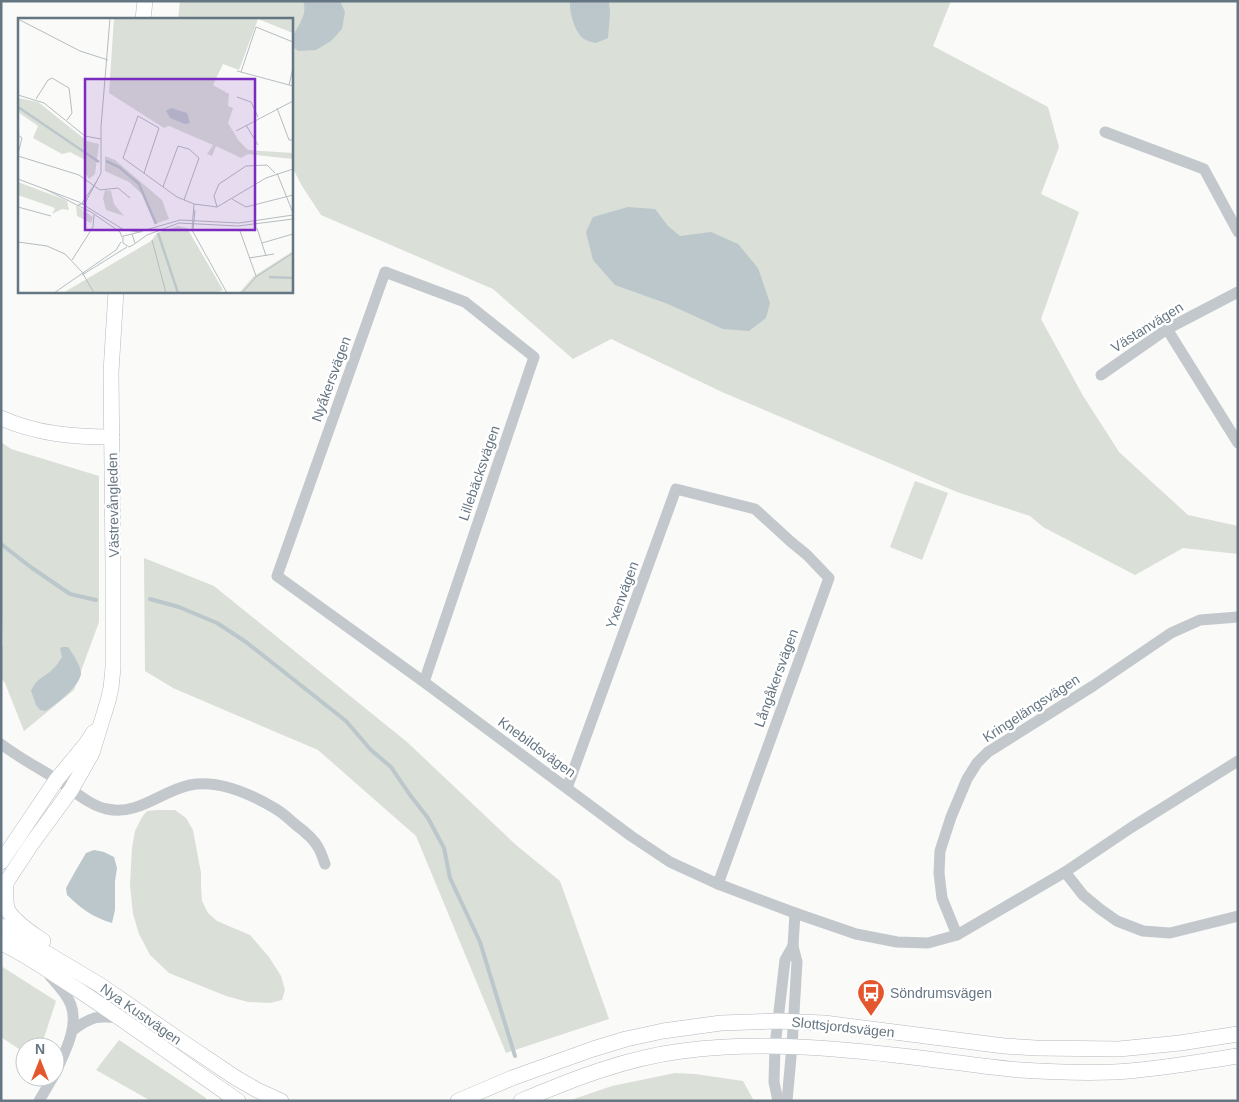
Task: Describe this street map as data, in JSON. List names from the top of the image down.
{
  "streets": {
    "street": [
      "Västanvägen",
      "Nyåkersvägen",
      "Lillebäcksvägen",
      "Västrevångleden",
      "Yxenvägen",
      "Långåkersvägen",
      "Kringelängsvägen",
      "Knebildsvägen",
      "Nya Kustvägen",
      "Slottsjordsvägen"
    ]
  },
  "crossings": [
    ["Nyåkersvägen", "Lillebäcksvägen"],
    ["Nyåkersvägen", "Knebildsvägen"],
    ["Lillebäcksvägen", "Knebildsvägen"],
    ["Yxenvägen", "Långåkersvägen"],
    ["Yxenvägen", "Knebildsvägen"],
    ["Långåkersvägen", "Knebildsvägen"]
  ],
  "places": {
    "bus stop": ["Söndrumsvägen"]
  },
  "north": "top"
}
